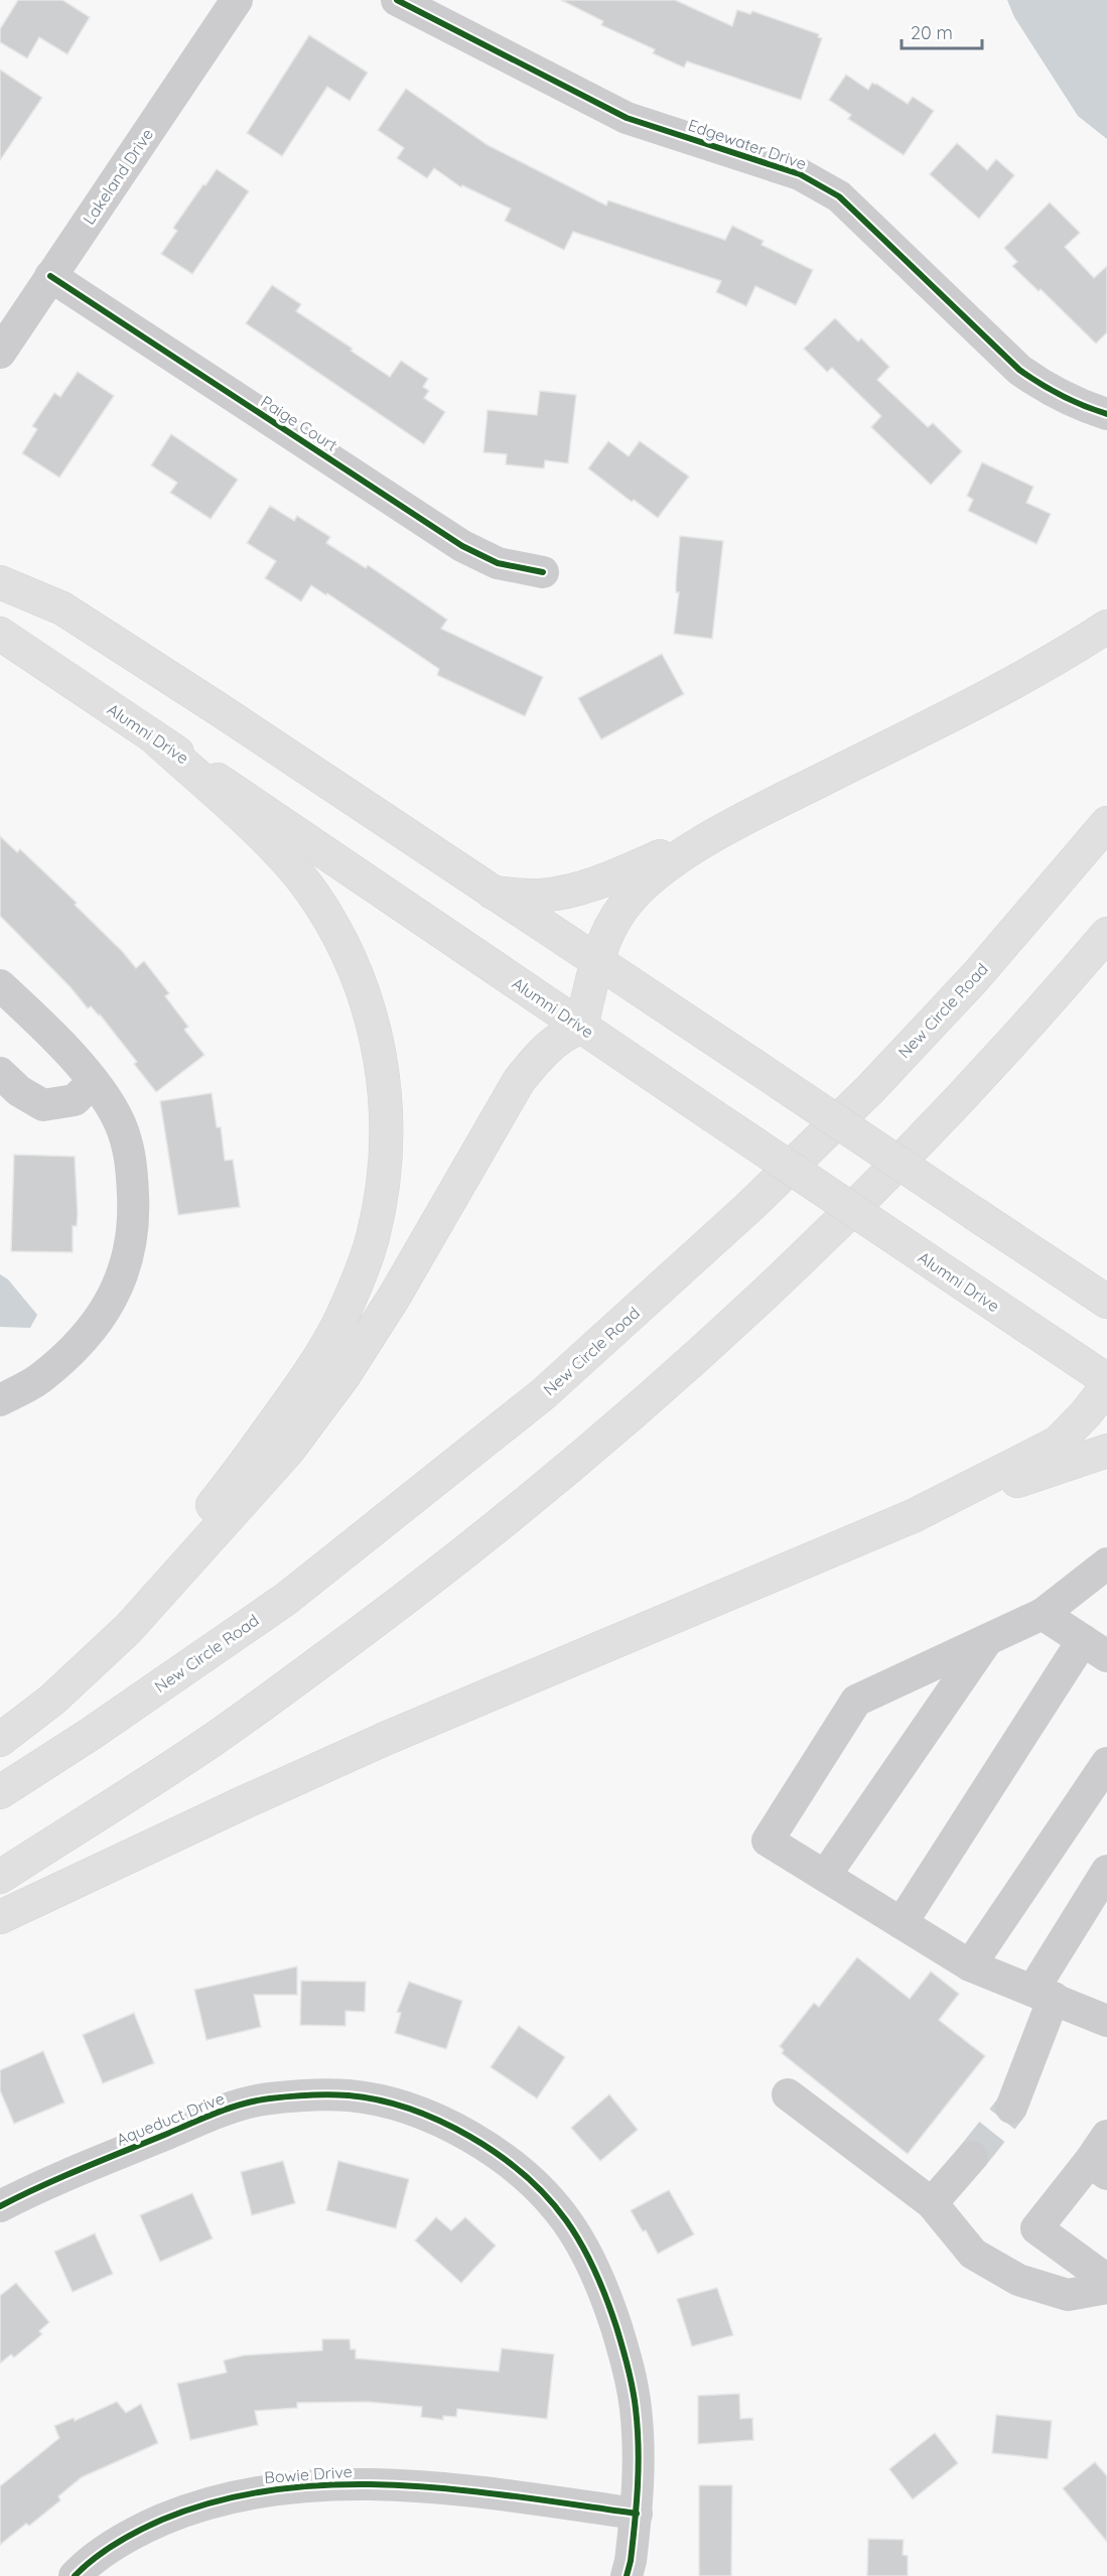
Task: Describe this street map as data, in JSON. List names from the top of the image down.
{
  "streets": {
    "main road": ["Alumni Drive", "New Circle Road"],
    "street": [
      "Edgewater Drive",
      "Lakeland Drive",
      "Paige Court",
      "Aqueduct Drive",
      "Bowie Drive"
    ]
  },
  "crossings": [
    ["Lakeland Drive", "Paige Court"],
    ["Aqueduct Drive", "Bowie Drive"]
  ],
  "scale_bar": "20 m"
}
